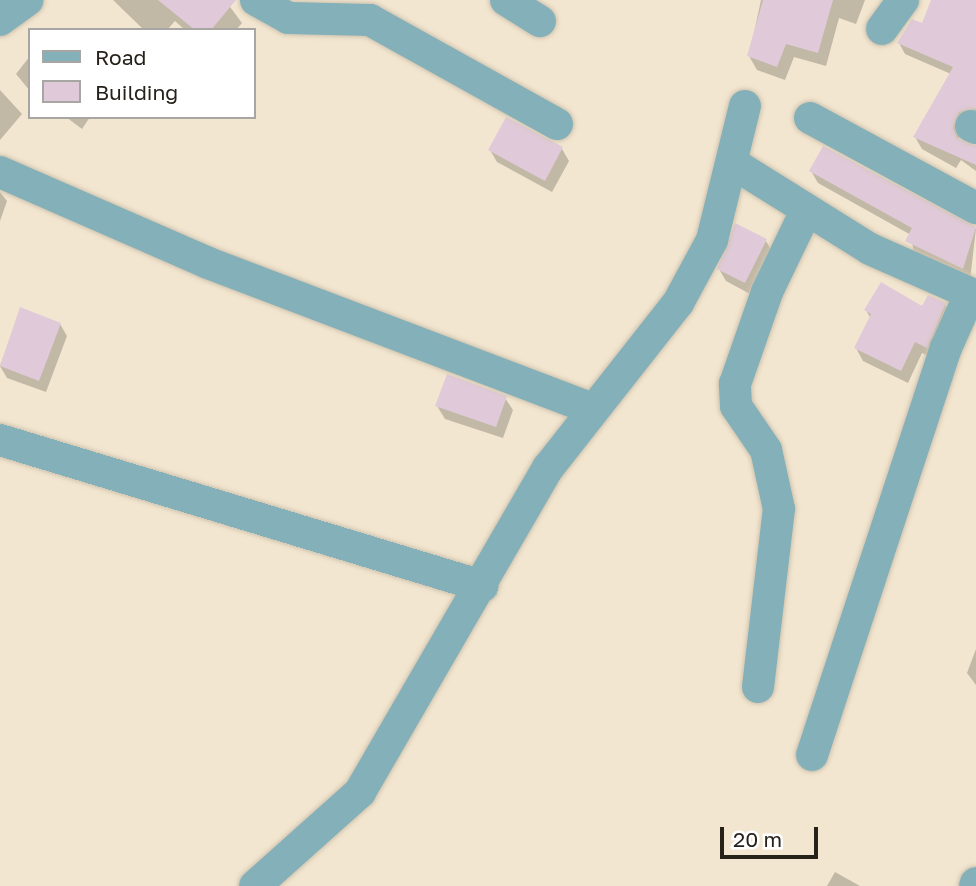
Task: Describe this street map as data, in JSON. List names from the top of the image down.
{
  "legend": ["Road", "Building"],
  "scale_bar": "20 m"
}
